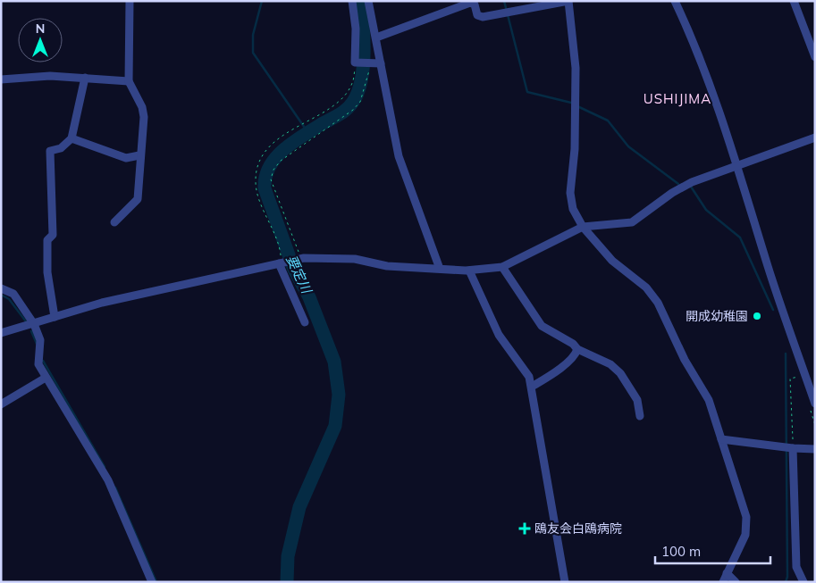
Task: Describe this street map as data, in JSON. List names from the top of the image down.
{
  "districts": ["USHIJIMA"],
  "water": ["要定川"],
  "places": {
    "other": ["開成幼稚園"],
    "health": ["鴎友会白鴎病院"]
  },
  "scale_bar": "100 m",
  "north": "top"
}
